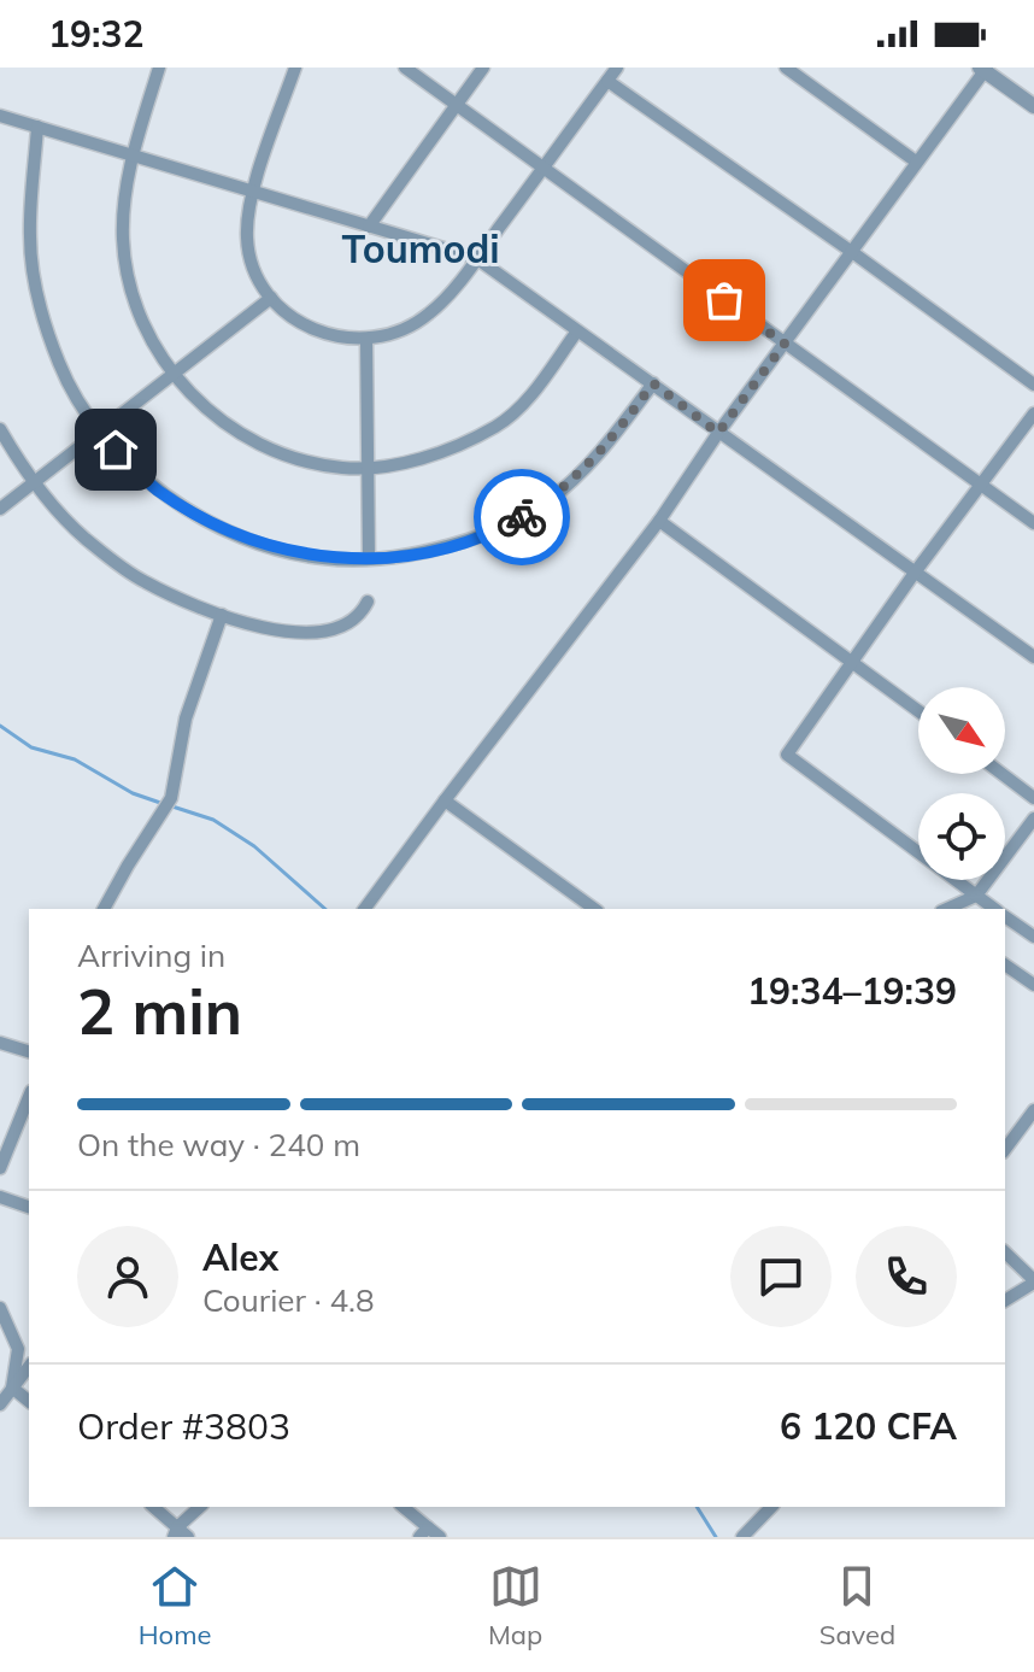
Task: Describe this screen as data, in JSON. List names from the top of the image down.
{
  "districts": ["Toumodi"],
  "north": "bottom right",
  "page": {
    "status": "19:32",
    "heading": ["2 min", "Arriving in", "19:34–19:39"],
    "panel": [
      "Alex",
      "Courier · 4.8",
      "Order #3803",
      "6 120 CFA"
    ],
    "bar": "On the way · 240 m",
    "tabs": ["Home", "Map", "Saved"]
  }
}
